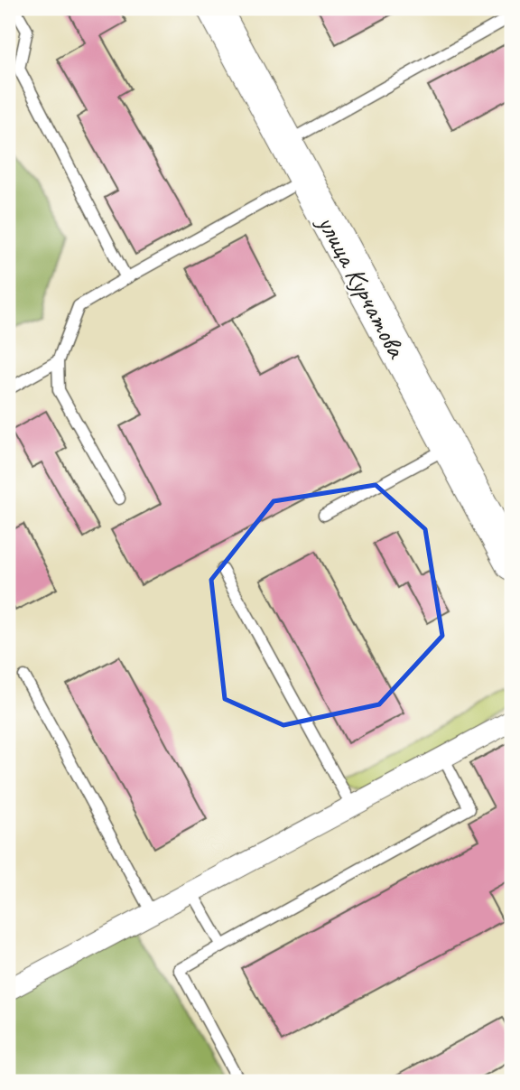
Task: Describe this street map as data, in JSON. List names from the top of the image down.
{
  "streets": {
    "main road": ["улица Курчатова"]
  }
}
